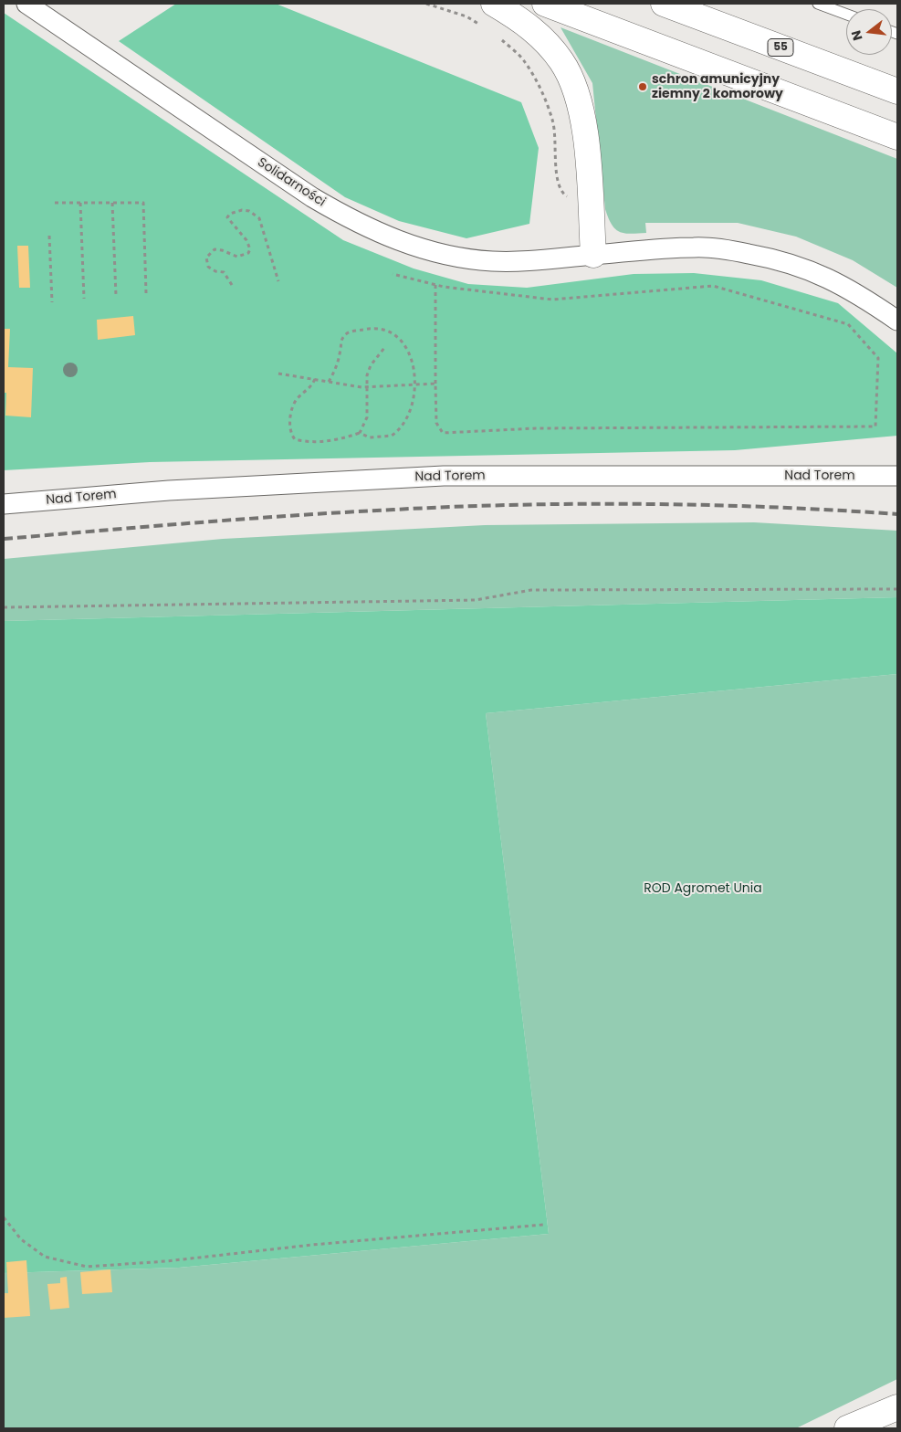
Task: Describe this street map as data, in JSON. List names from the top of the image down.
{
  "streets": {
    "main road": ["55"],
    "street": ["Solidarności", "Nad Torem"]
  },
  "parks": ["ROD Agromet Unia"],
  "places": ["schron amunicyjny ziemny 2 komorowy"],
  "north": "left"
}
